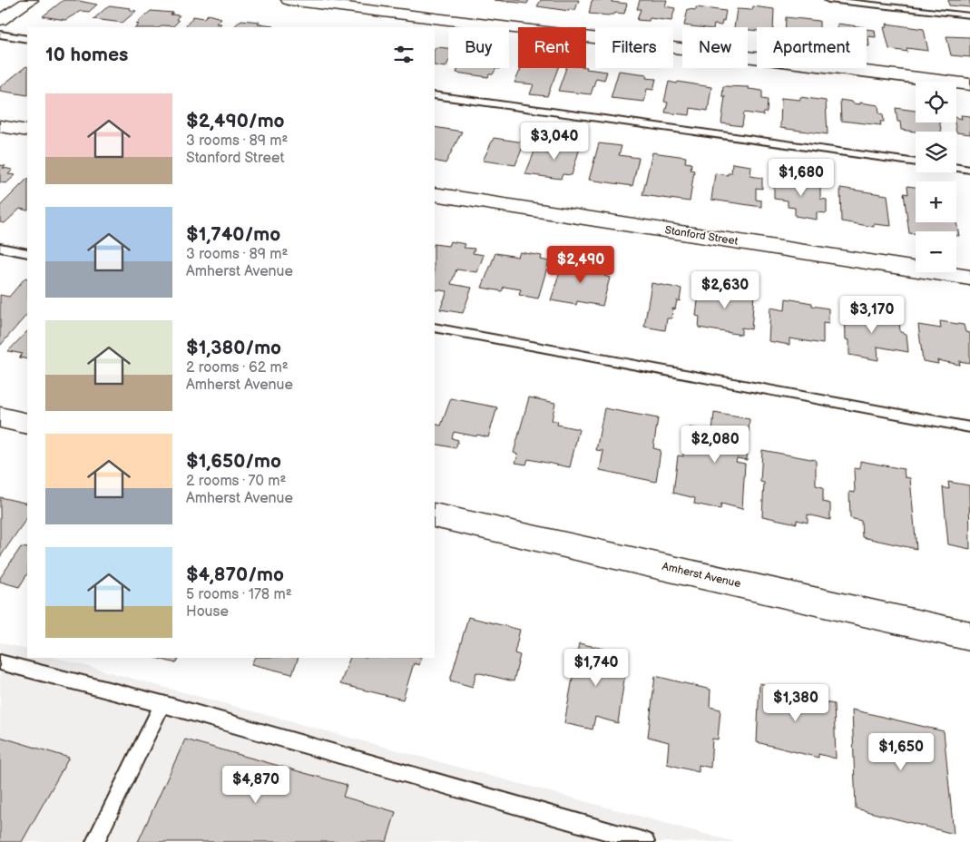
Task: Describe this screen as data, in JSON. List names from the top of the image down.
{
  "streets": {
    "street": ["Stanford Street", "Amherst Avenue"]
  },
  "page": {
    "chip": [
      "Buy",
      "Rent",
      "Filters",
      "New",
      "Apartment"
    ],
    "heading": "10 homes",
    "map_buttons": ["+", "−"],
    "list": [
      {
        "name": "$2,490/mo",
        "note": "3 rooms · 89 m² · Stanford Street"
      },
      {
        "name": "$1,740/mo",
        "note": "3 rooms · 89 m² · Amherst Avenue"
      },
      {
        "name": "$1,380/mo",
        "note": "2 rooms · 62 m² · Amherst Avenue"
      },
      {
        "name": "$1,650/mo",
        "note": "2 rooms · 70 m² · Amherst Avenue"
      },
      {
        "name": "$4,870/mo",
        "note": "5 rooms · 178 m² · House"
      }
    ],
    "price": [
      "$3,040",
      "$1,680",
      "$2,490",
      "$2,630",
      "$3,170",
      "$2,080",
      "$1,740",
      "$1,380",
      "$1,650",
      "$4,870"
    ]
  }
}
